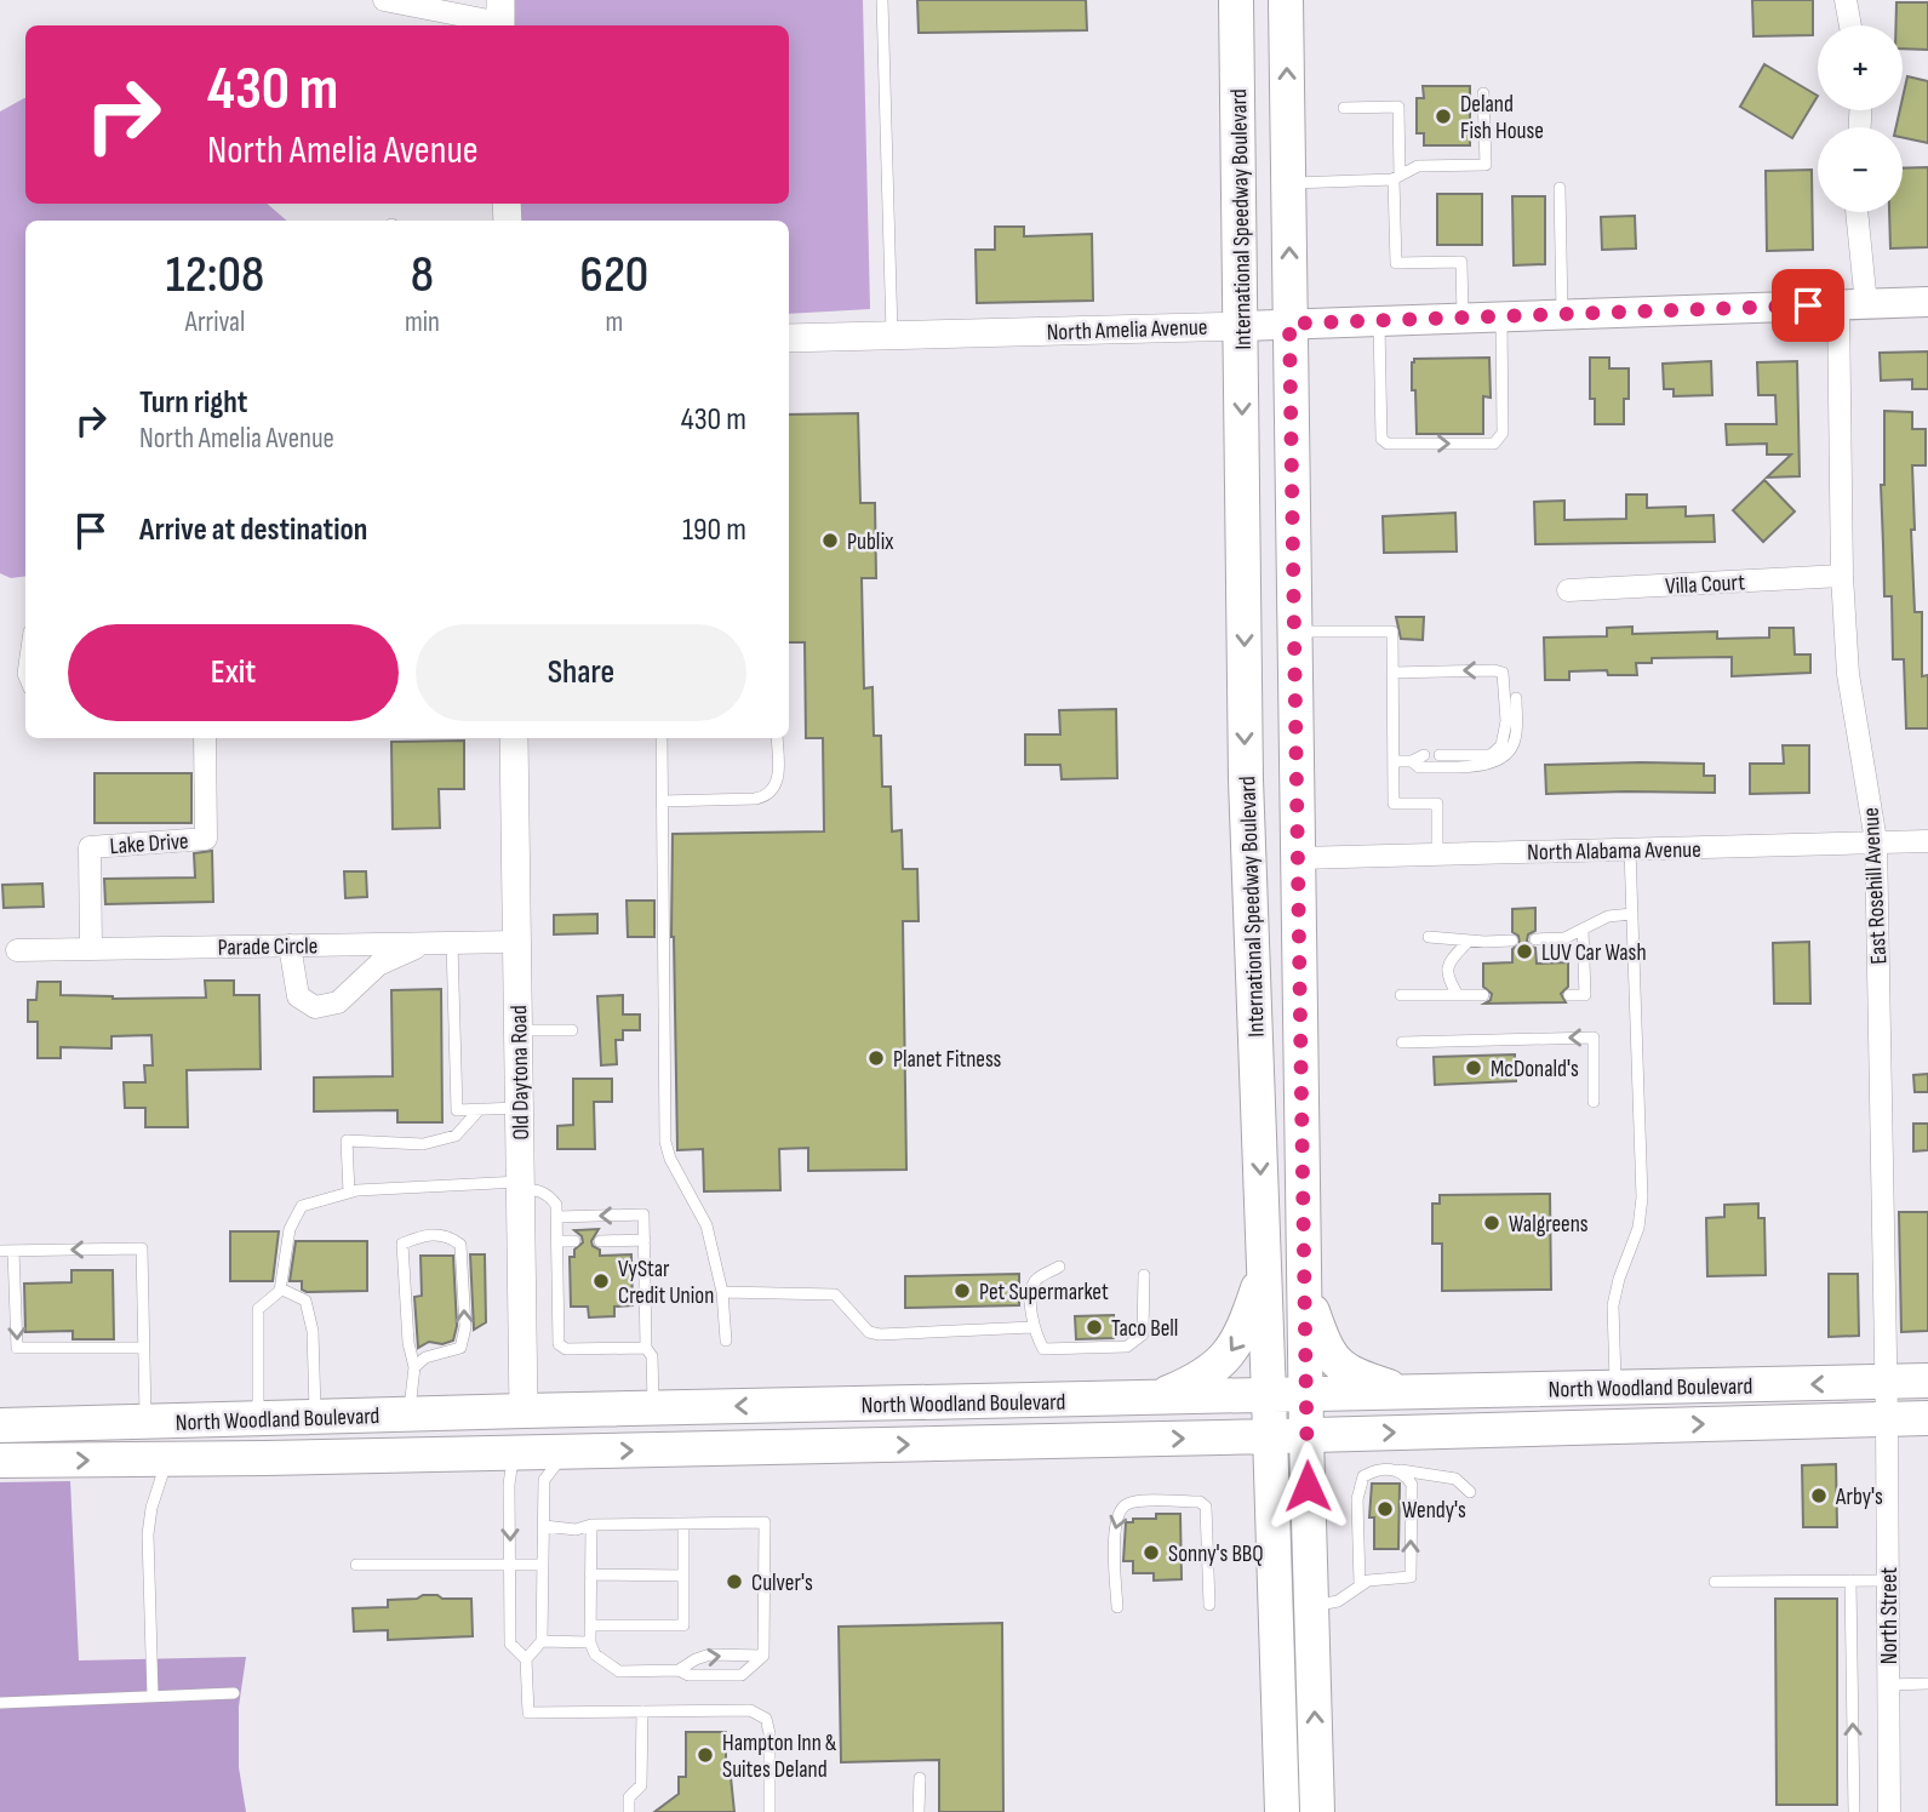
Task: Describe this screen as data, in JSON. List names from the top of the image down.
{
  "streets": {
    "main road": ["International Speedway Boulevard", "North Amelia Avenue", "North Woodland Boulevard"],
    "street": [
      "Villa Court",
      "Lake Drive",
      "North Alabama Avenue",
      "East Rosehill Avenue",
      "Parade Circle",
      "Old Daytona Road",
      "North Street"
    ]
  },
  "crossings": [
    ["International Speedway Boulevard", "North Amelia Avenue"],
    ["International Speedway Boulevard", "North Alabama Avenue"],
    ["International Speedway Boulevard", "North Woodland Boulevard"],
    ["North Amelia Avenue", "East Rosehill Avenue"],
    ["Villa Court", "East Rosehill Avenue"],
    ["Lake Drive", "Parade Circle"],
    ["North Alabama Avenue", "East Rosehill Avenue"],
    ["East Rosehill Avenue", "North Woodland Boulevard"],
    ["East Rosehill Avenue", "North Street"],
    ["Parade Circle", "Old Daytona Road"],
    ["Old Daytona Road", "North Woodland Boulevard"],
    ["North Woodland Boulevard", "North Street"]
  ],
  "places": [
    "Deland Fish House",
    "Publix",
    "LUV Car Wash",
    "Planet Fitness",
    "McDonald's",
    "Walgreens",
    "VyStar Credit Union",
    "Pet Supermarket",
    "Taco Bell",
    "Arby's",
    "Wendy's",
    "Sonny's BBQ",
    "Culver's",
    "Hampton Inn & Suites Deland"
  ],
  "page": {
    "map_buttons": ["+", "−"],
    "turn": ["430 m", "North Amelia Avenue"],
    "eta": [
      "12:08",
      "Arrival",
      "8",
      "min",
      "620",
      "m"
    ],
    "list": [
      {
        "name": "Turn right",
        "note": "North Amelia Avenue",
        "value": "430 m"
      },
      {
        "name": "Arrive at destination",
        "value": "190 m"
      }
    ],
    "buttons": ["Exit", "Share"]
  }
}
